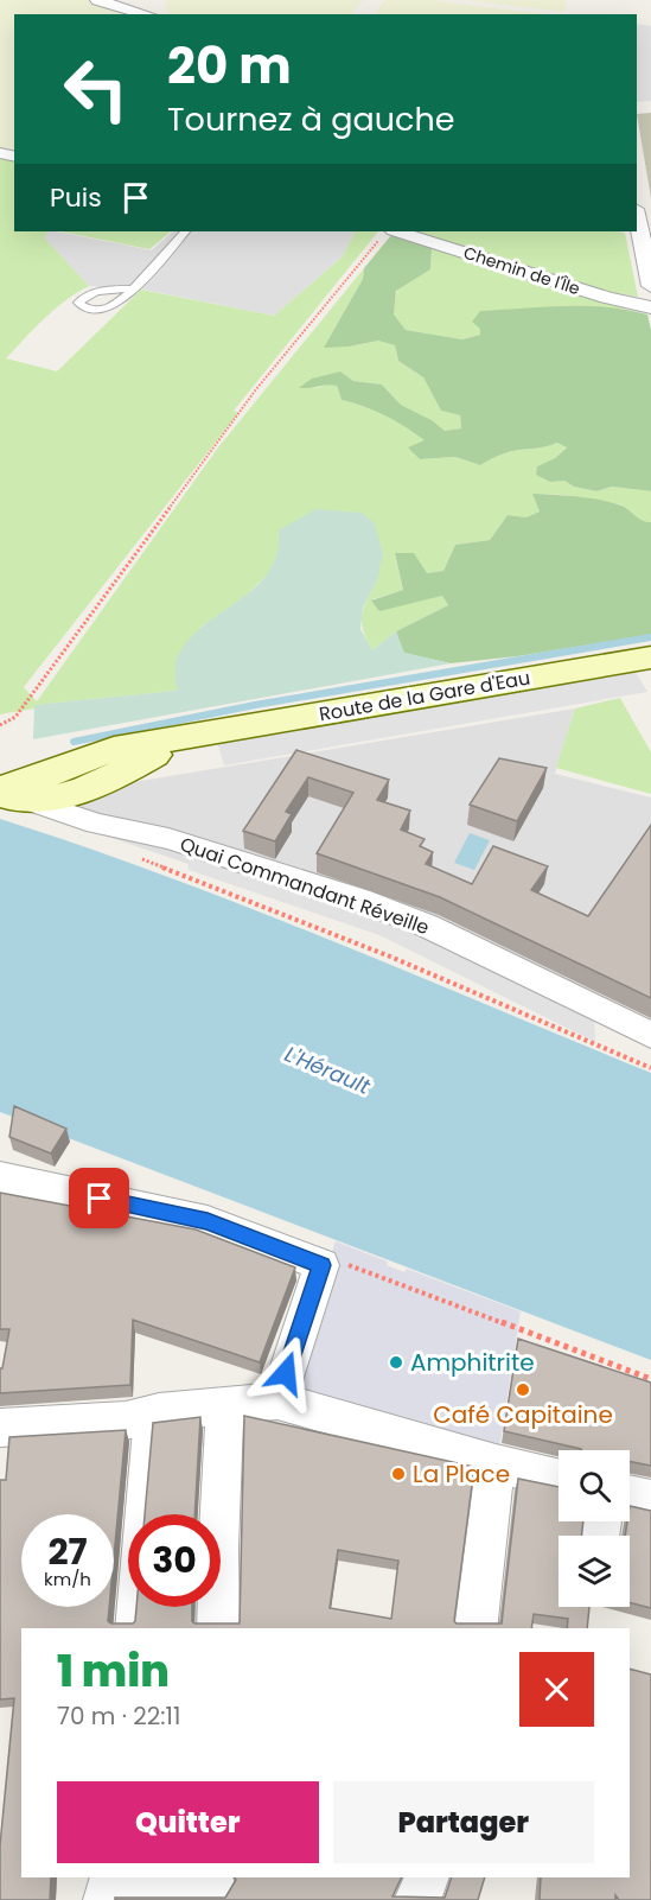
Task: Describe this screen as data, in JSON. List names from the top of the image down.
{
  "streets": {
    "main road": ["Route de la Gare d'Eau"],
    "street": ["Chemin de l'Île", "Quai Commandant Réveille"]
  },
  "crossings": [
    ["Route de la Gare d'Eau", "Quai Commandant Réveille"]
  ],
  "water": ["L'Hérault"],
  "places": ["Amphitrite", "Café Capitaine", "La Place"],
  "page": {
    "turn": ["20 m", "Tournez à gauche"],
    "then": "Puis",
    "speed": "27 km/h",
    "limit": "30",
    "heading": ["1 min", "70 m · 22:11"],
    "buttons": ["Quitter", "Partager"]
  }
}
